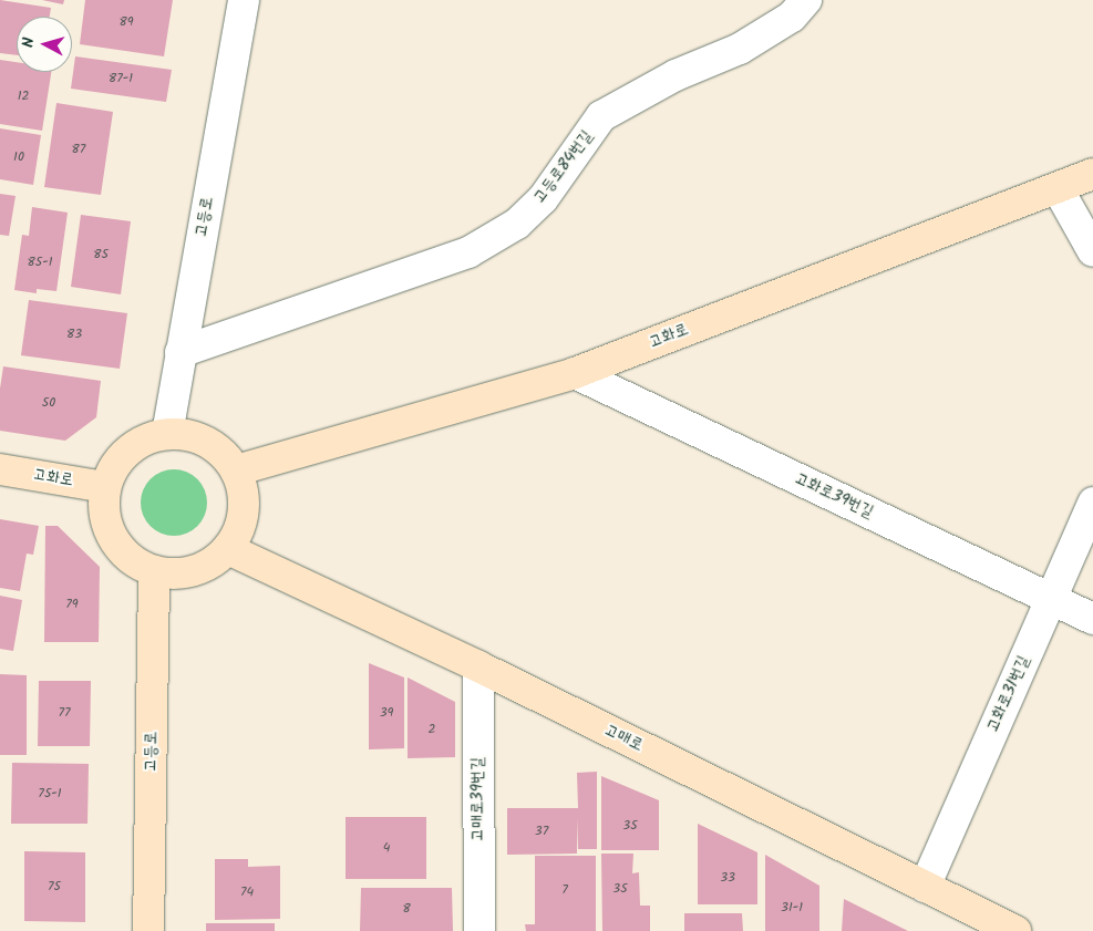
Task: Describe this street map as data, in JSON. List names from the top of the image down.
{
  "streets": {
    "street": [
      "고등로84번길",
      "고등로",
      "고화로",
      "고화로39번길",
      "고화로31번길",
      "고매로",
      "고매로39번길"
    ]
  },
  "crossings": [
    ["고등로84번길", "고등로"],
    ["고등로", "고화로"],
    ["고등로", "고매로"],
    ["고화로", "고화로39번길"],
    ["고화로", "고매로"],
    ["고화로39번길", "고화로31번길"],
    ["고화로31번길", "고매로"],
    ["고매로", "고매로39번길"]
  ],
  "house_numbers": [
    "89",
    "87-1",
    "12",
    "87",
    "10",
    "85",
    "85-1",
    "83",
    "50",
    "79",
    "77",
    "39",
    "2",
    "75-1",
    "35",
    "37",
    "4",
    "33",
    "75",
    "35",
    "7",
    "74",
    "31-1",
    "8"
  ],
  "north": "left"
}
